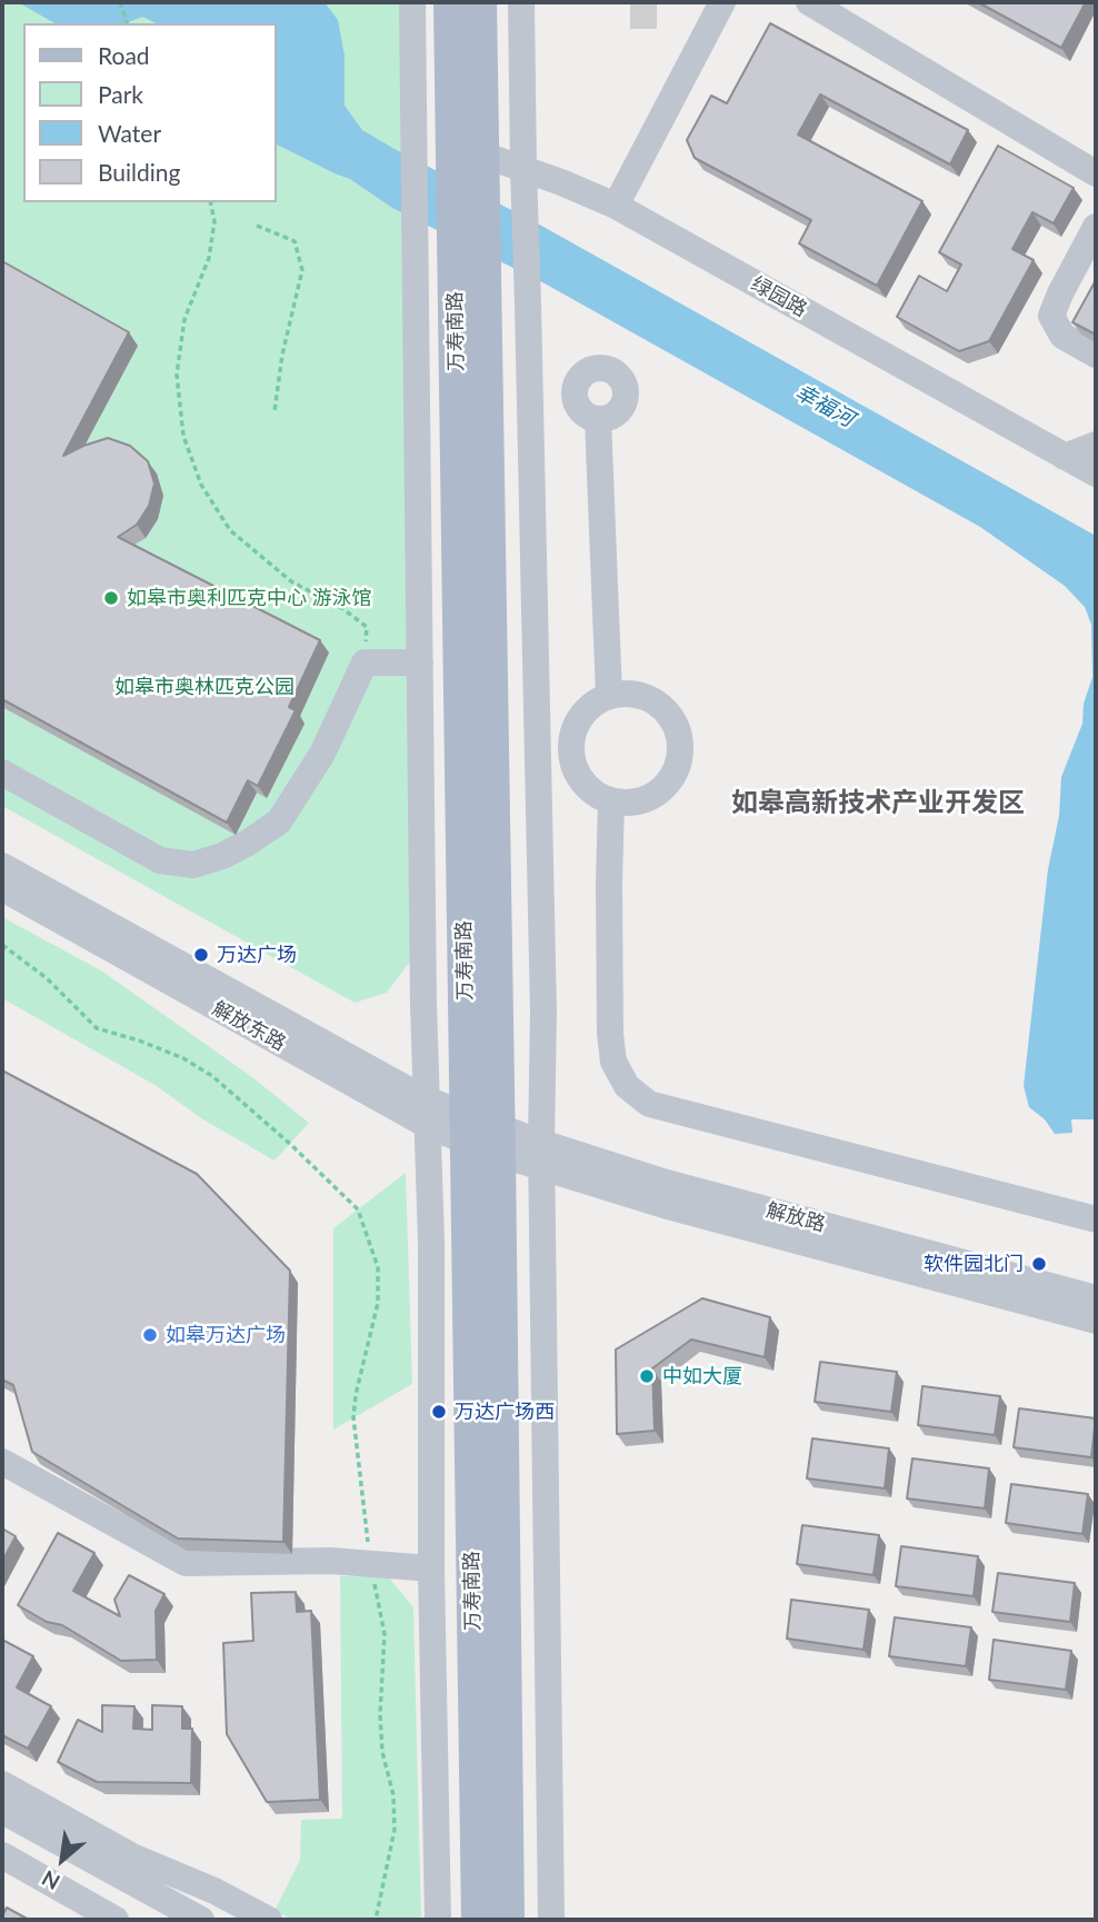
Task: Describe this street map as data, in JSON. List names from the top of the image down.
{
  "streets": {
    "main road": ["万寿南路"],
    "street": ["绿园路", "解放东路", "解放路"]
  },
  "crossings": [
    ["绿园路", "万寿南路"],
    ["万寿南路", "解放东路"],
    ["万寿南路", "解放路"],
    ["解放东路", "解放路"]
  ],
  "districts": ["如皋高新技术产业开发区"],
  "water": ["幸福河"],
  "parks": ["如皋市奥林匹克公园"],
  "places": [
    "如皋市奥利匹克中心 游泳馆",
    "万达广场",
    "软件园北门",
    "如皋万达广场",
    "中如大厦",
    "万达广场西"
  ],
  "legend": [
    "Road",
    "Park",
    "Water",
    "Building"
  ],
  "north": "bottom left"
}
